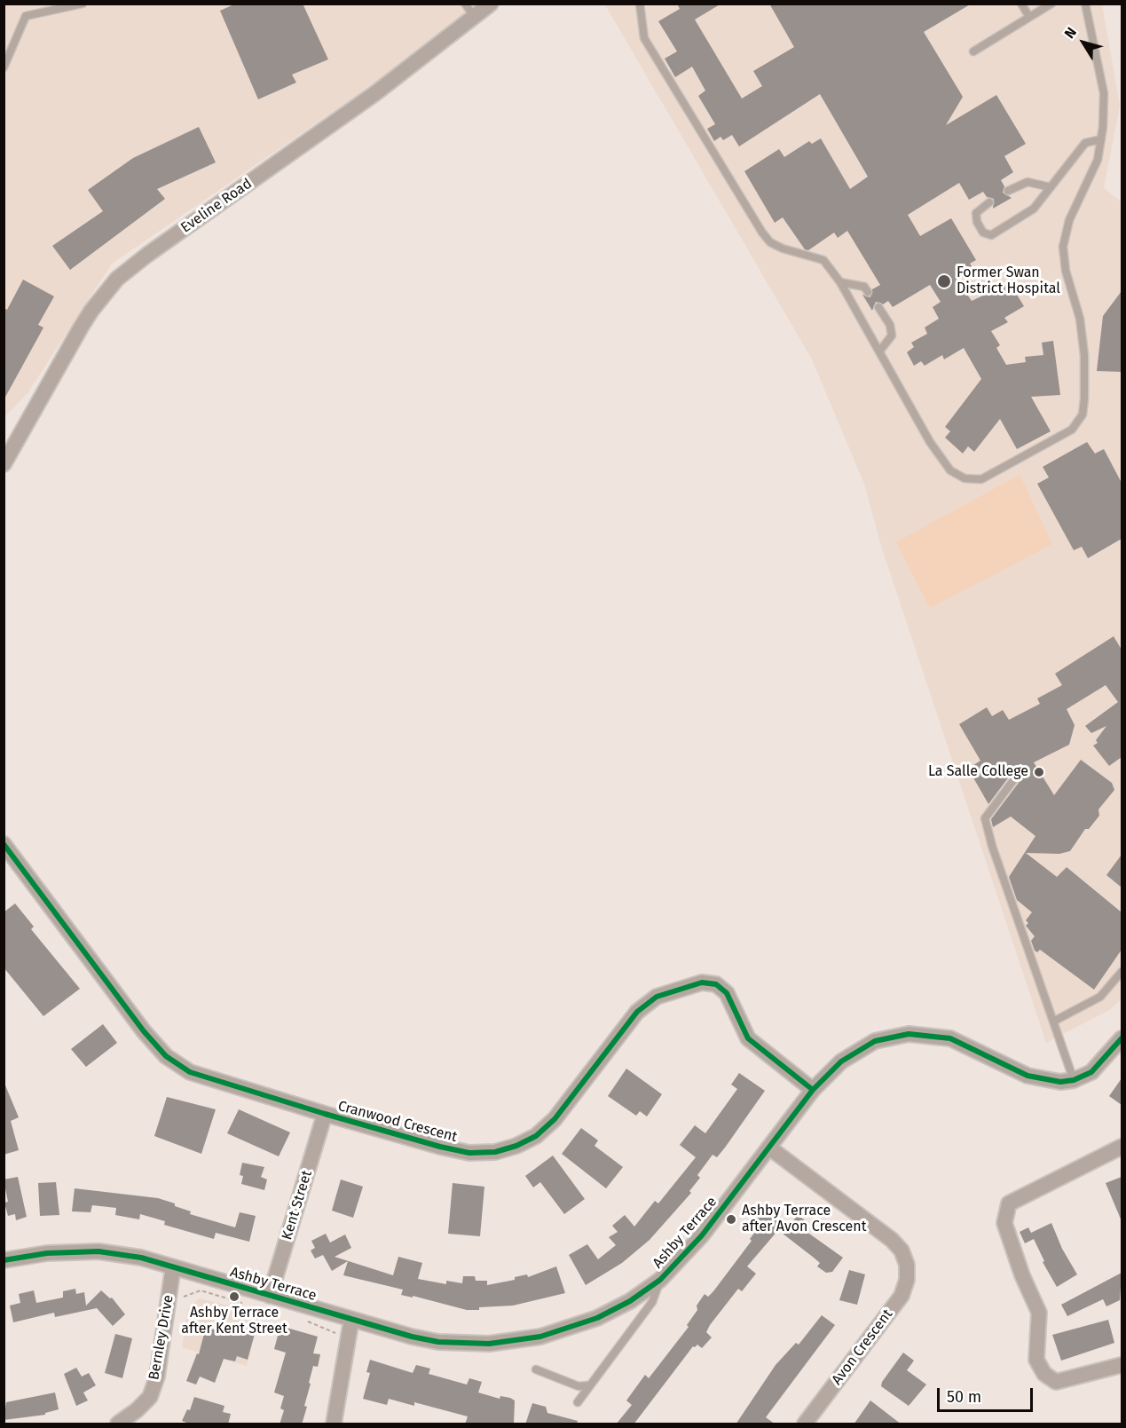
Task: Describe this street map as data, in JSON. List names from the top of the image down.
{
  "streets": {
    "street": [
      "Eveline Road",
      "Cranwood Crescent",
      "Kent Street",
      "Ashby Terrace",
      "Bernley Drive",
      "Avon Crescent"
    ]
  },
  "crossings": [
    ["Cranwood Crescent", "Kent Street"],
    ["Cranwood Crescent", "Ashby Terrace"],
    ["Kent Street", "Ashby Terrace"],
    ["Ashby Terrace", "Bernley Drive"],
    ["Ashby Terrace", "Avon Crescent"]
  ],
  "places": [
    "Former Swan District Hospital",
    "La Salle College",
    "Ashby Terrace after Avon Crescent",
    "Ashby Terrace after Kent Street"
  ],
  "scale_bar": "50 m",
  "north": "top left"
}
